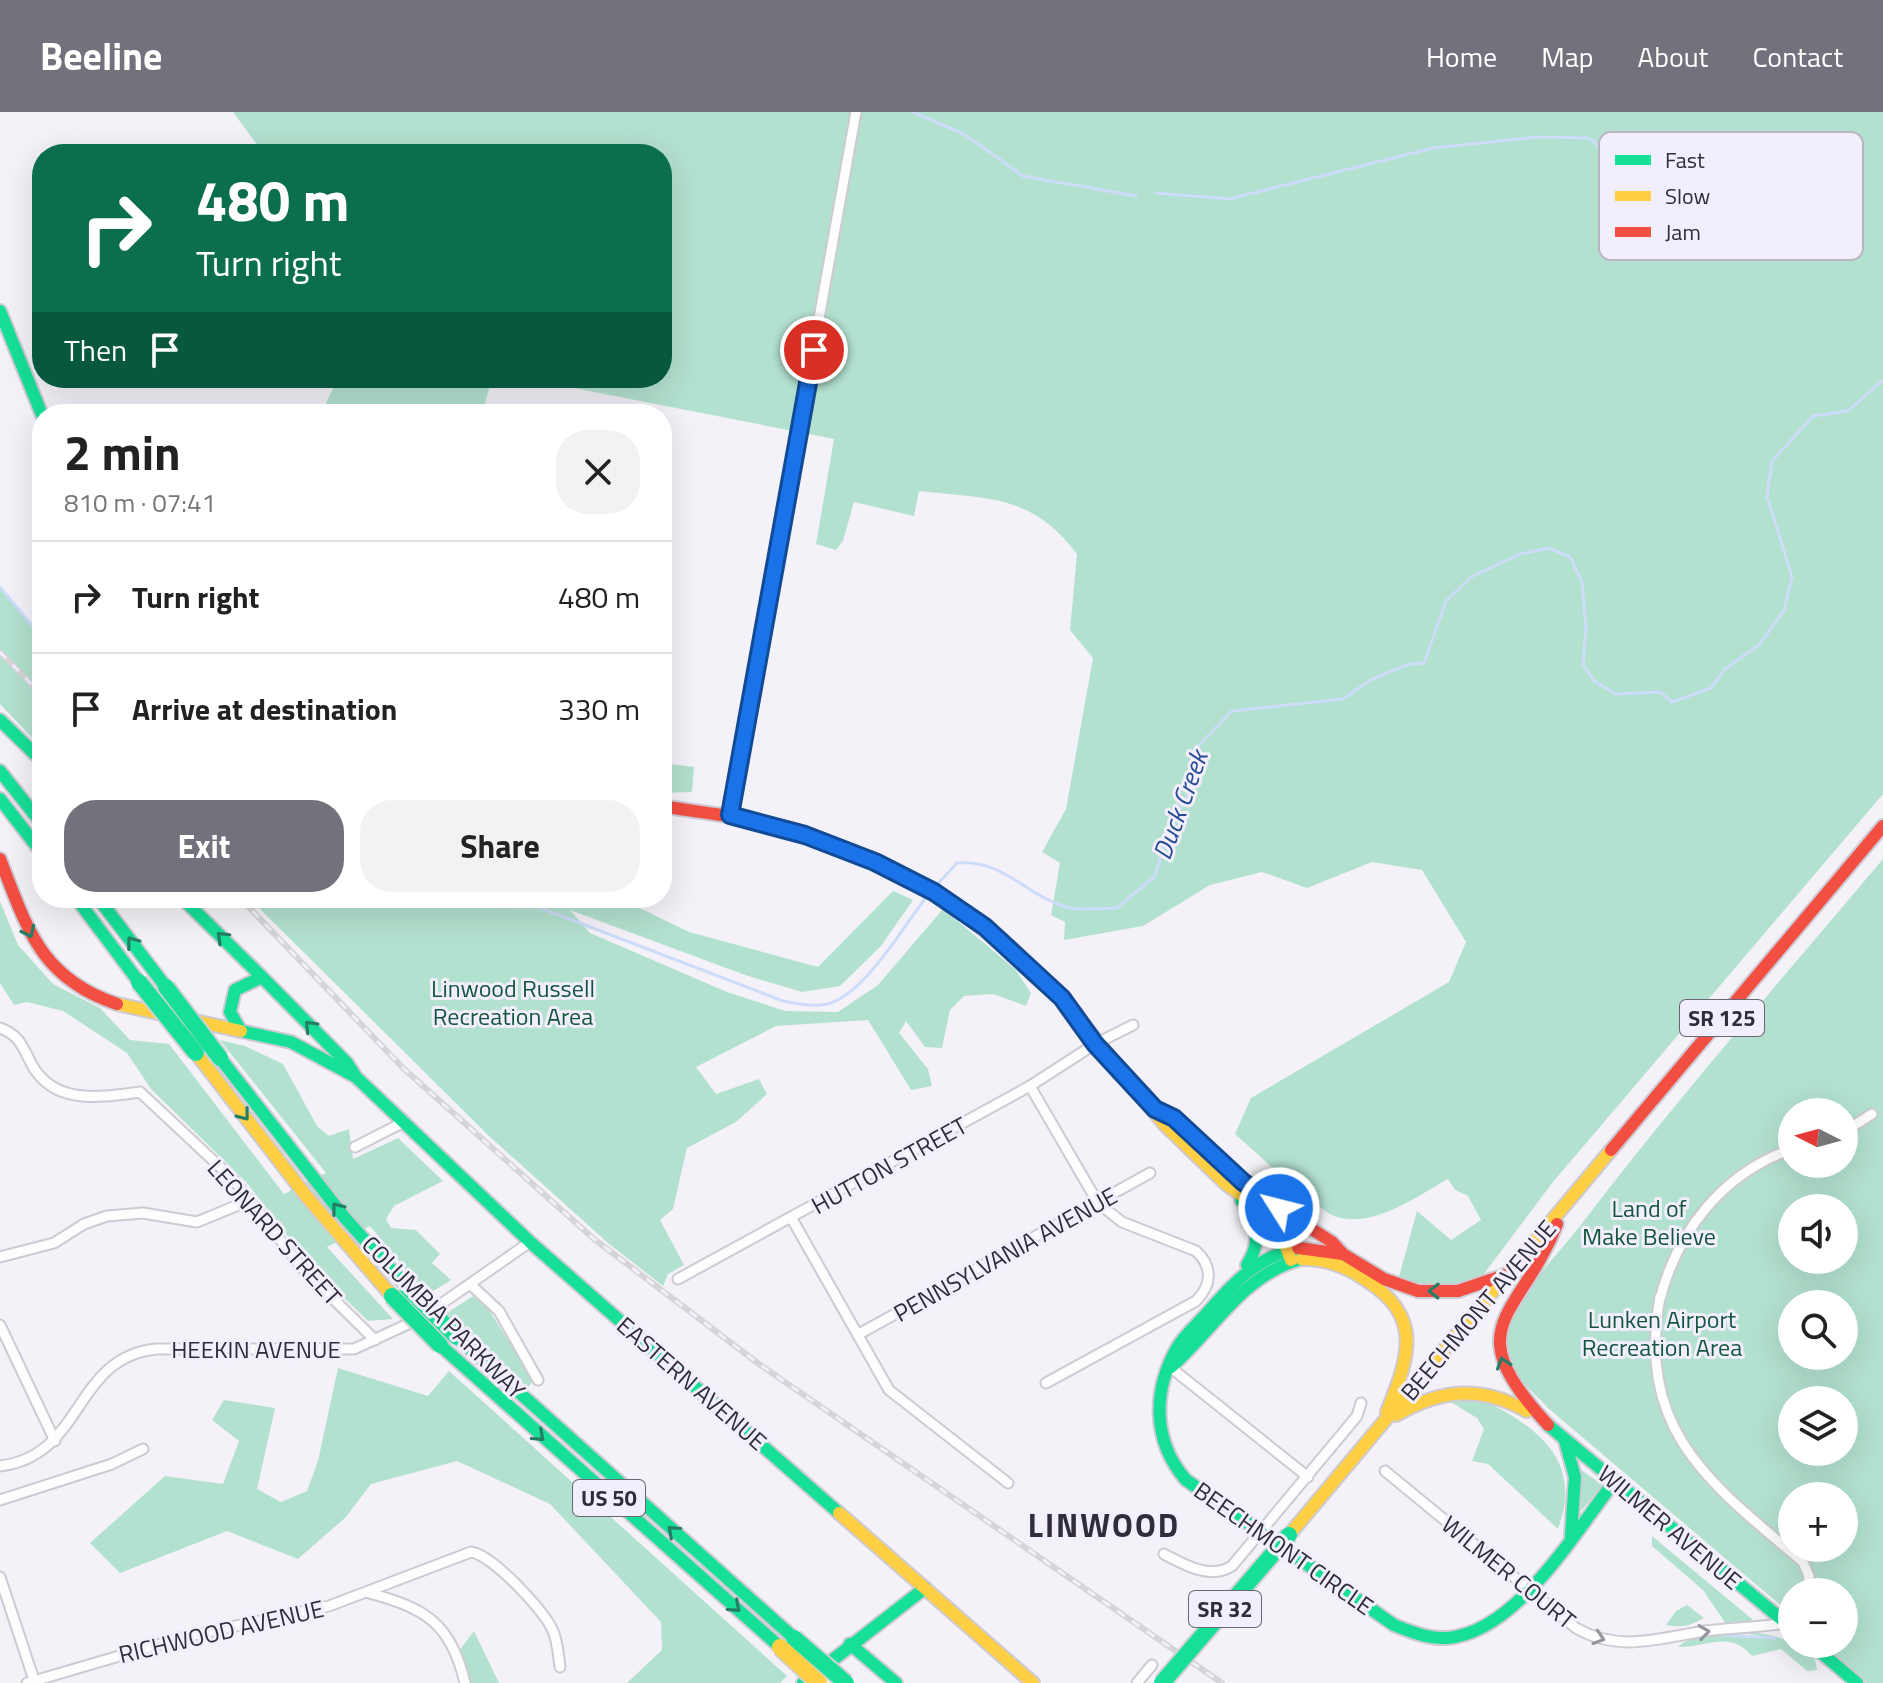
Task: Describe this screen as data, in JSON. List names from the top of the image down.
{
  "streets": {
    "main road": [
      "SR 125",
      "BEECHMONT AVENUE",
      "COLUMBIA PARKWAY",
      "EASTERN AVENUE",
      "US 50",
      "WILMER AVENUE",
      "BEECHMONT CIRCLE",
      "SR 32"
    ],
    "street": [
      "HUTTON STREET",
      "LEONARD STREET",
      "PENNSYLVANIA AVENUE",
      "HEEKIN AVENUE",
      "WILMER COURT",
      "RICHWOOD AVENUE"
    ]
  },
  "crossings": [
    ["LEONARD STREET", "HEEKIN AVENUE"],
    ["HEEKIN AVENUE", "EASTERN AVENUE"],
    ["WILMER AVENUE", "BEECHMONT CIRCLE"],
    ["BEECHMONT CIRCLE", "WILMER COURT"]
  ],
  "one_way": ["WILMER COURT"],
  "districts": ["LINWOOD"],
  "water": ["Duck Creek"],
  "parks": ["Linwood Russell Recreation Area", "Land of Make Believe", "Lunken Airport Recreation Area"],
  "legend": ["Fast", "Slow", "Jam"],
  "north": "left",
  "page": {
    "header": "Beeline",
    "nav": [
      "Home",
      "Map",
      "About",
      "Contact"
    ],
    "turn": ["480 m", "Turn right"],
    "then": "Then",
    "heading": ["2 min", "810 m · 07:41"],
    "list": [
      {
        "name": "Turn right",
        "value": "480 m"
      },
      {
        "name": "Arrive at destination",
        "value": "330 m"
      }
    ],
    "buttons": ["Exit", "Share"],
    "map_buttons": ["+", "−"]
  }
}
